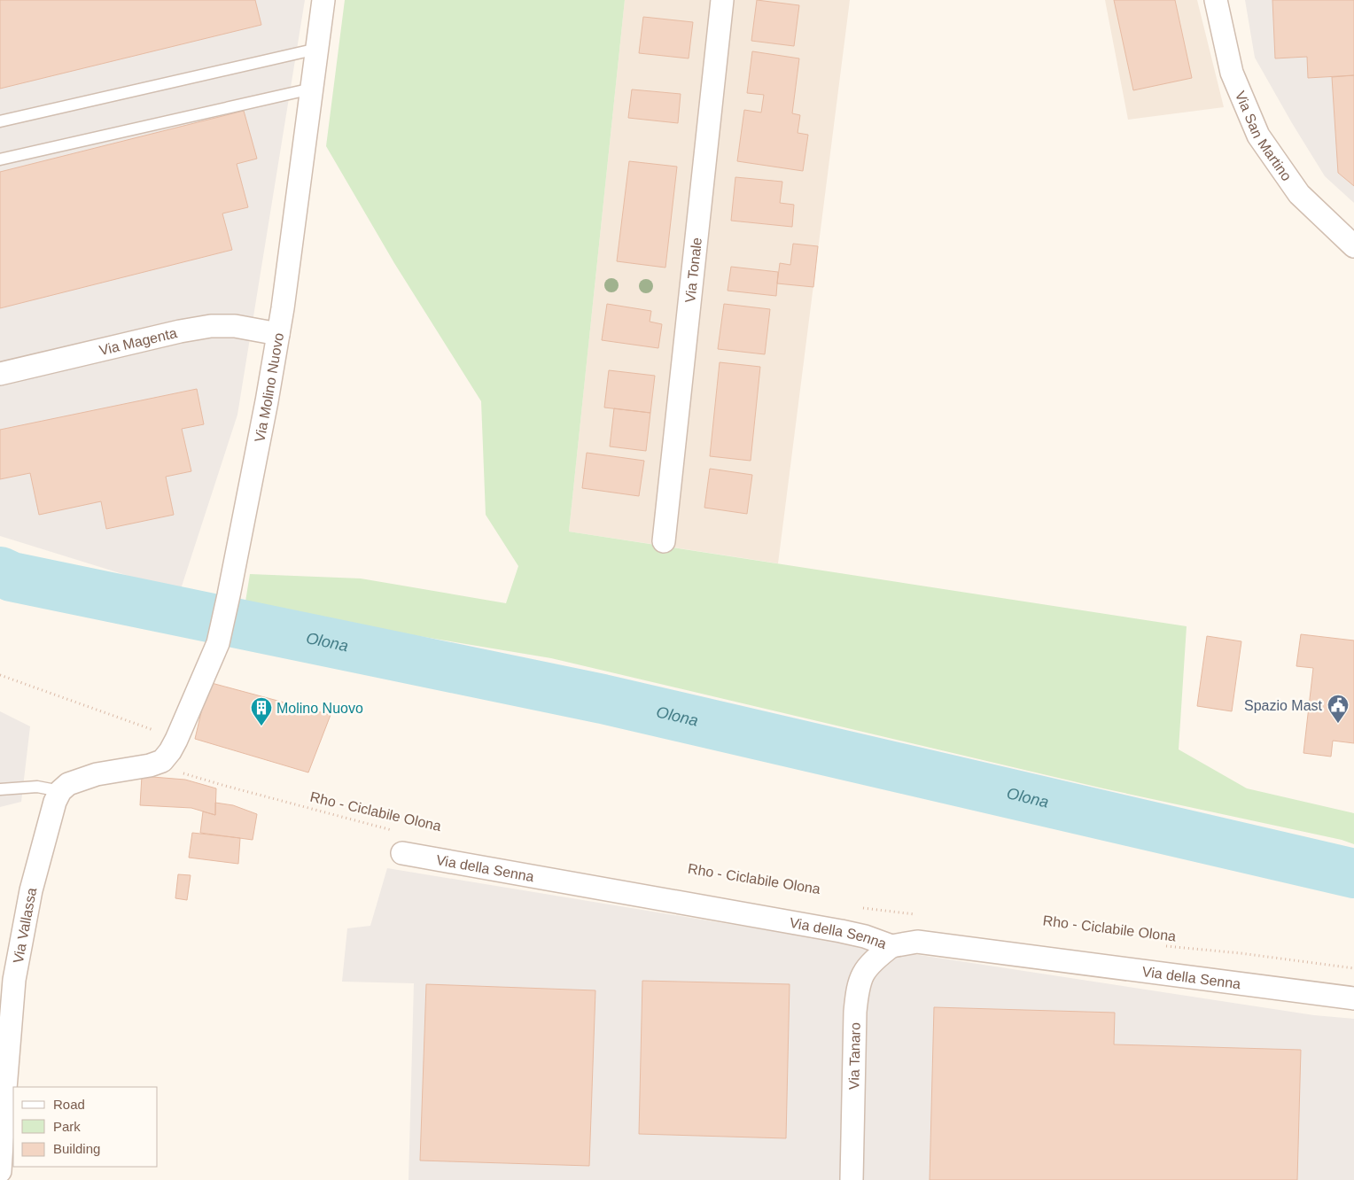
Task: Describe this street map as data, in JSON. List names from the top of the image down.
{
  "streets": {
    "street": [
      "Via San Martino",
      "Via Tonale",
      "Via Magenta",
      "Via Molino Nuovo",
      "Via della Senna",
      "Via Vallassa",
      "Via Tanaro"
    ],
    "path": ["Rho - Ciclabile Olona"]
  },
  "crossings": [
    ["Via Magenta", "Via Molino Nuovo"],
    ["Via Molino Nuovo", "Rho - Ciclabile Olona"],
    ["Via della Senna", "Via Tanaro"]
  ],
  "water": ["Olona"],
  "places": {
    "public building": ["Spazio Mast"],
    "building": ["Molino Nuovo"]
  },
  "legend": ["Road", "Park", "Building"]
}
